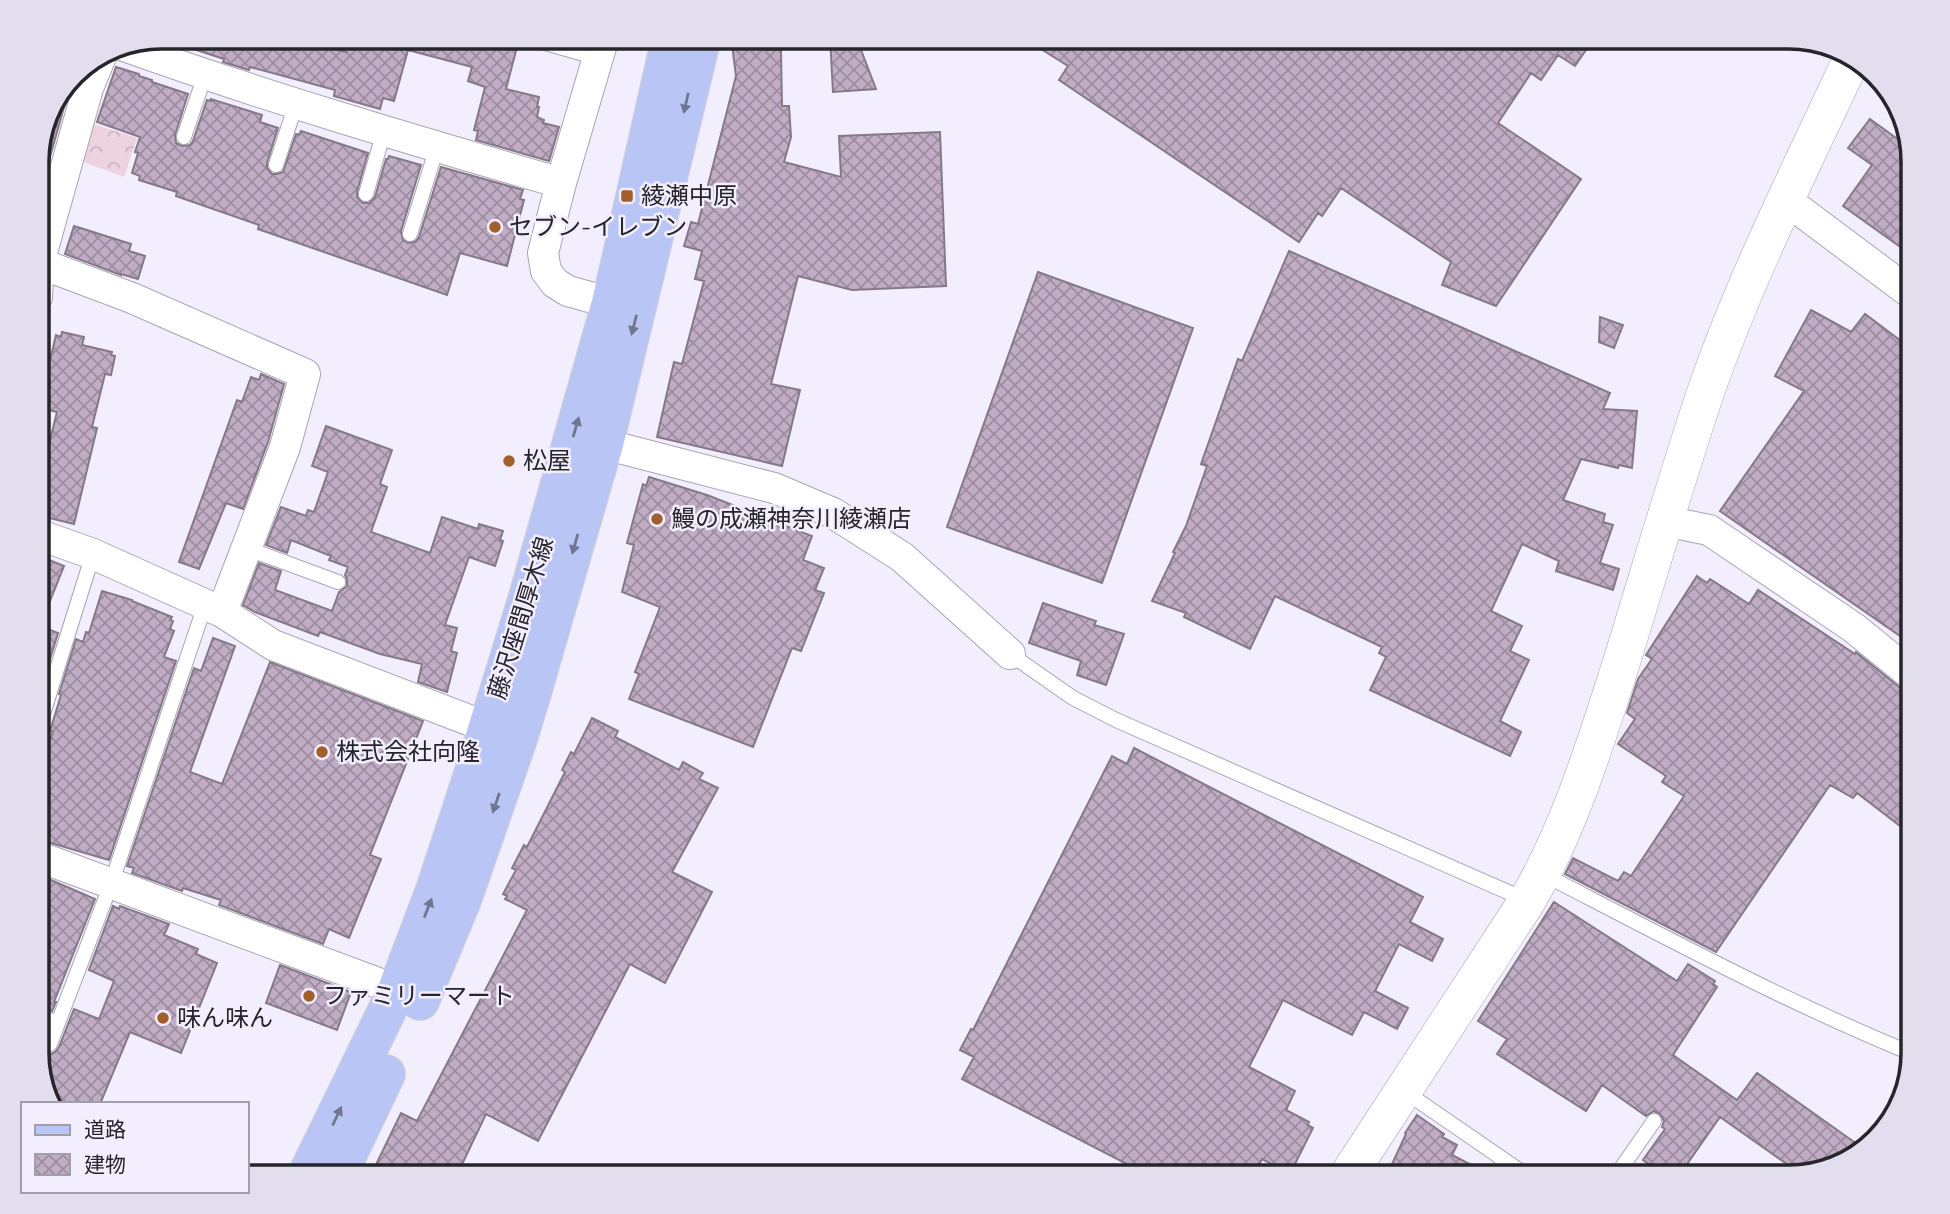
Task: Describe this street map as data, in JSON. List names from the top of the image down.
{
  "streets": {
    "main road": ["藤沢座間厚木線"]
  },
  "places": {
    "transit": ["綾瀬中原"],
    "other": [
      "セブン-イレブン",
      "松屋",
      "鰻の成瀬神奈川綾瀬店",
      "株式会社向隆",
      "ファミリーマート",
      "味ん味ん"
    ]
  },
  "legend": ["道路", "建物"]
}
